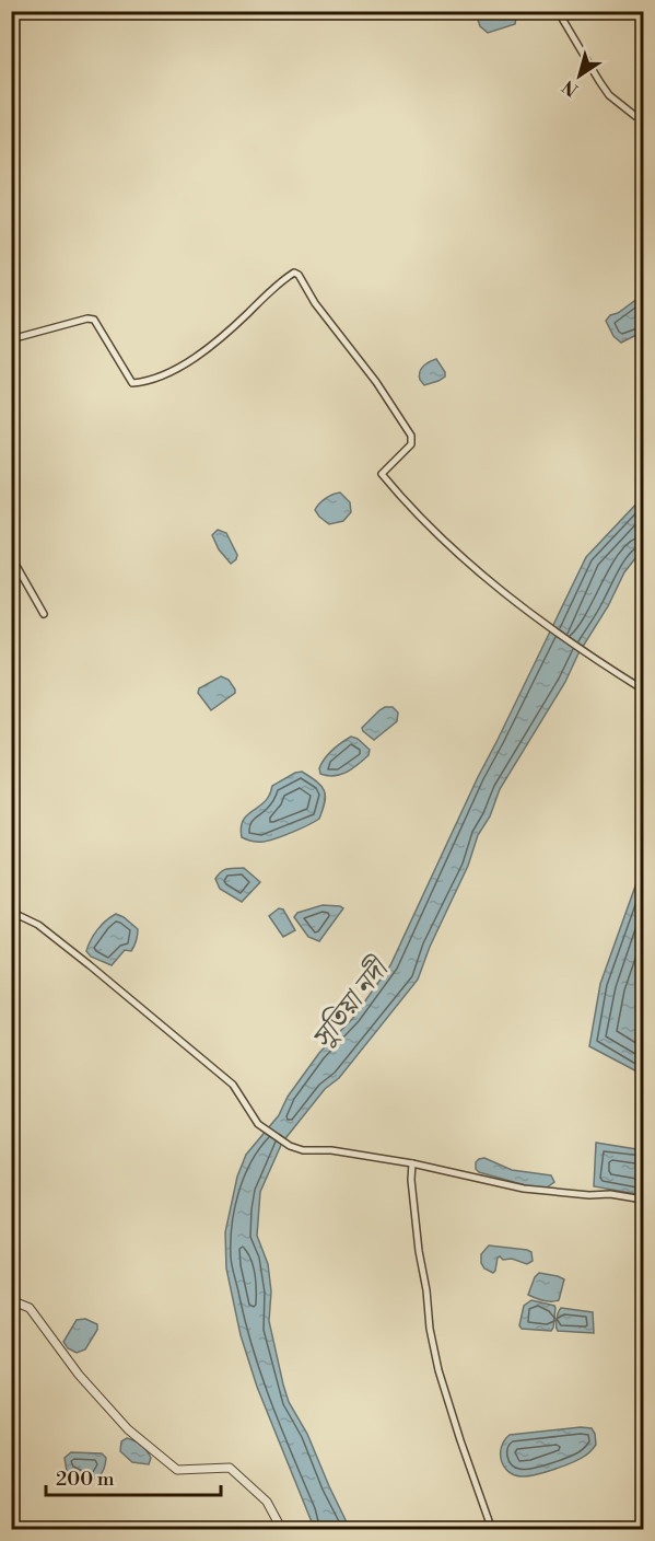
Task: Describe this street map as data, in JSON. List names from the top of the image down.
{
  "water": ["সুতিয়া নদী"],
  "scale_bar": "200 m",
  "north": "bottom left"
}
